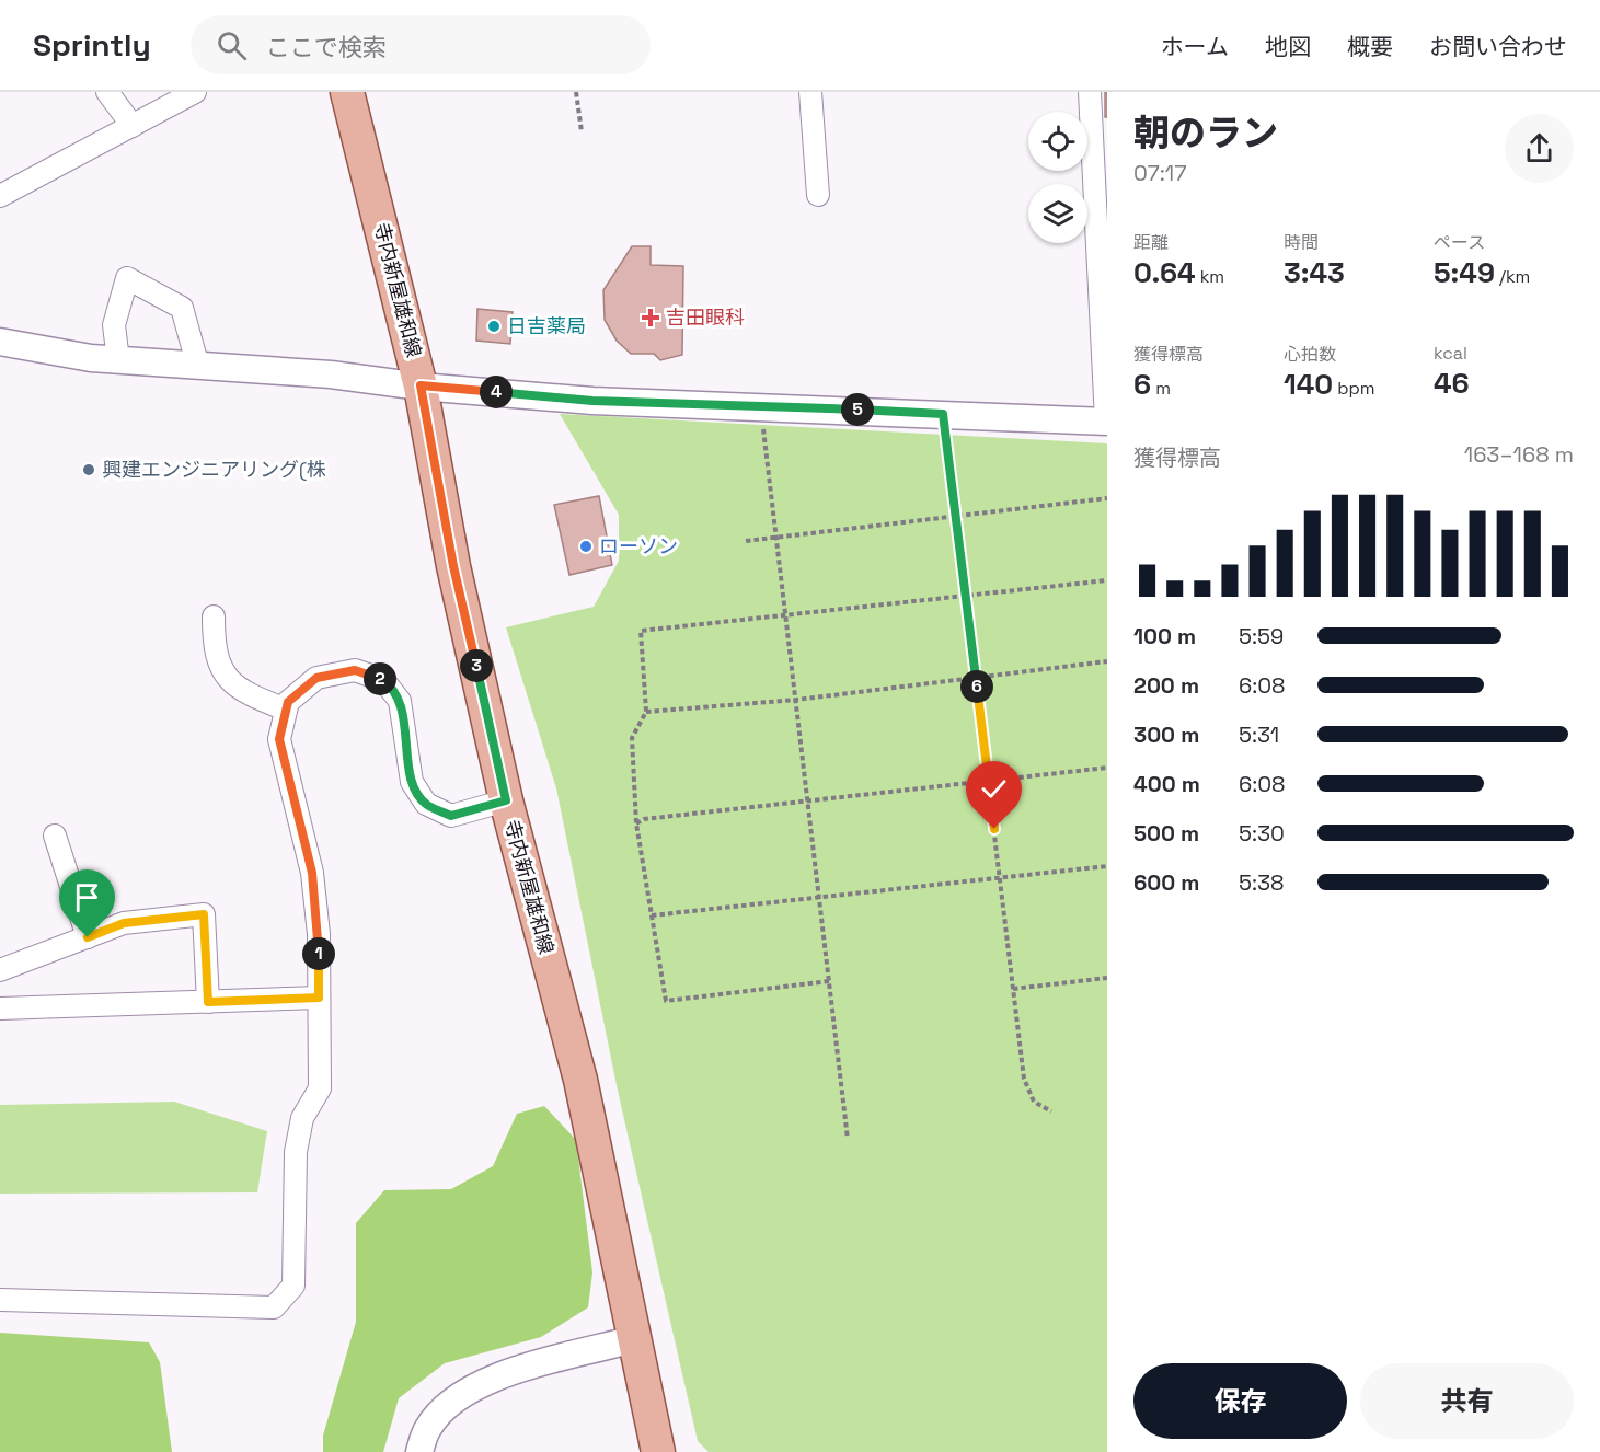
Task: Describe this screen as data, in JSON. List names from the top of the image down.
{
  "streets": {
    "main road": ["寺内新屋雄和線"]
  },
  "places": {
    "health": ["吉田眼科"],
    "other": ["日吉薬局", "興建エンジニアリング(株", "ローソン"]
  },
  "page": {
    "header": "Sprintly",
    "search": "ここで検索",
    "nav": [
      "ホーム",
      "地図",
      "概要",
      "お問い合わせ"
    ],
    "heading": ["朝のラン", "07:17"],
    "stats": [
      ["距離", "0.64 km"],
      ["時間", "3:43"],
      ["ペース", "5:49 /km"],
      ["獲得標高", "6 m"],
      ["心拍数", "140 bpm"],
      ["kcal", "46"]
    ],
    "pins": [
      "4",
      "5",
      "3",
      "2",
      "6",
      "1"
    ],
    "chart": ["獲得標高", "163–168 m"],
    "list": [
      {
        "name": "100 m",
        "note": "5:59"
      },
      {
        "name": "200 m",
        "note": "6:08"
      },
      {
        "name": "300 m",
        "note": "5:31"
      },
      {
        "name": "400 m",
        "note": "6:08"
      },
      {
        "name": "500 m",
        "note": "5:30"
      },
      {
        "name": "600 m",
        "note": "5:38"
      }
    ],
    "buttons": ["保存", "共有"]
  }
}
